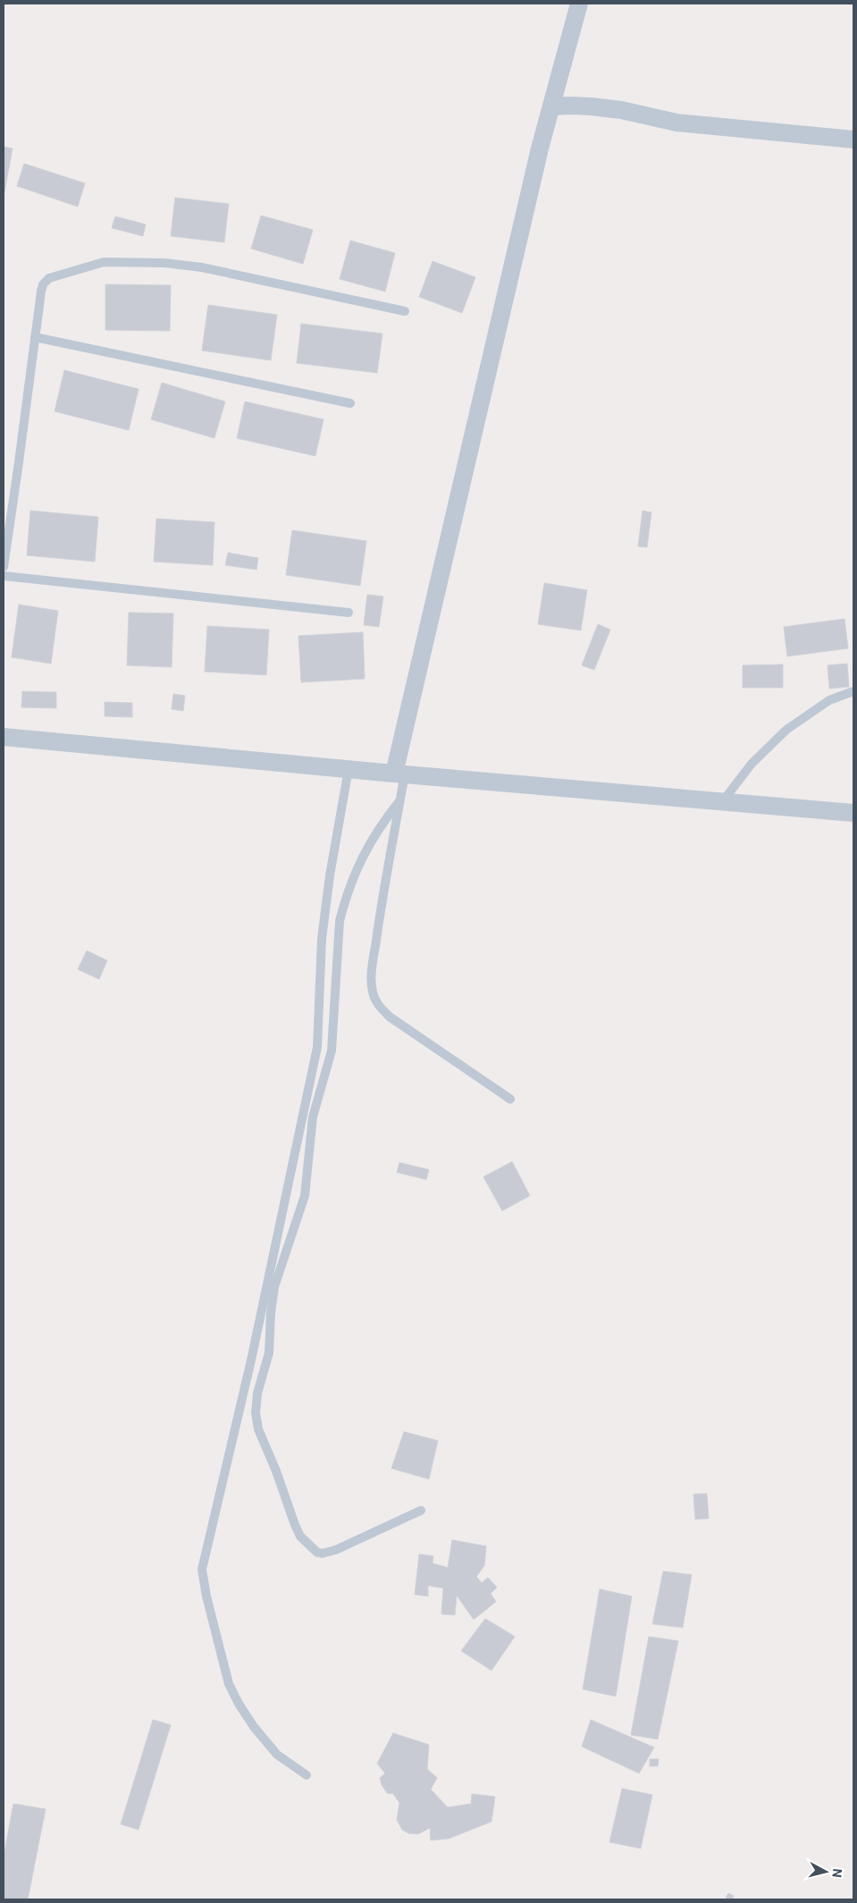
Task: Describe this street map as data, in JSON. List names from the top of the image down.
{
  "north": "right"
}
